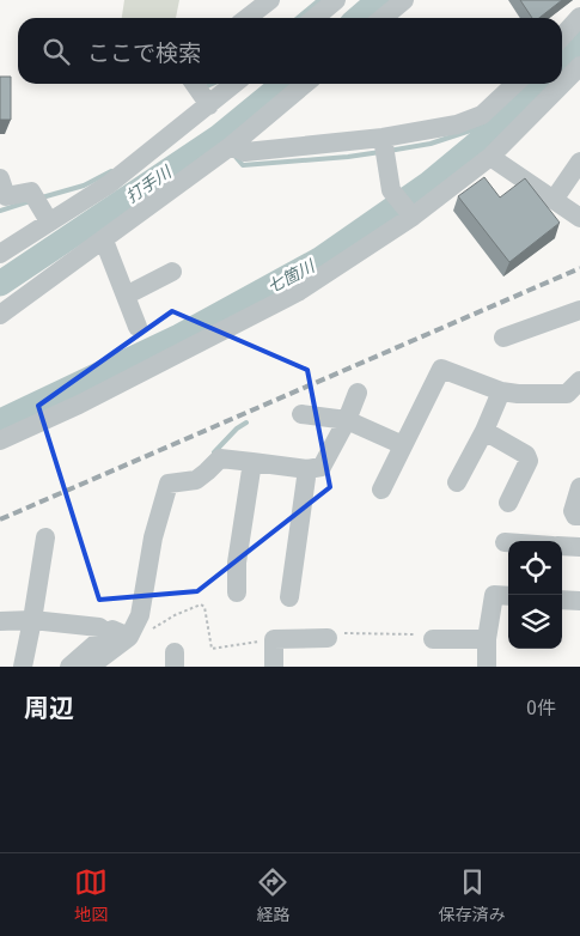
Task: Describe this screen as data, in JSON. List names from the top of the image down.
{
  "water": ["打手川", "七箇川"],
  "page": {
    "search": "ここで検索",
    "heading": ["周辺", "0件"],
    "nav": ["地図", "経路", "保存済み"]
  }
}
